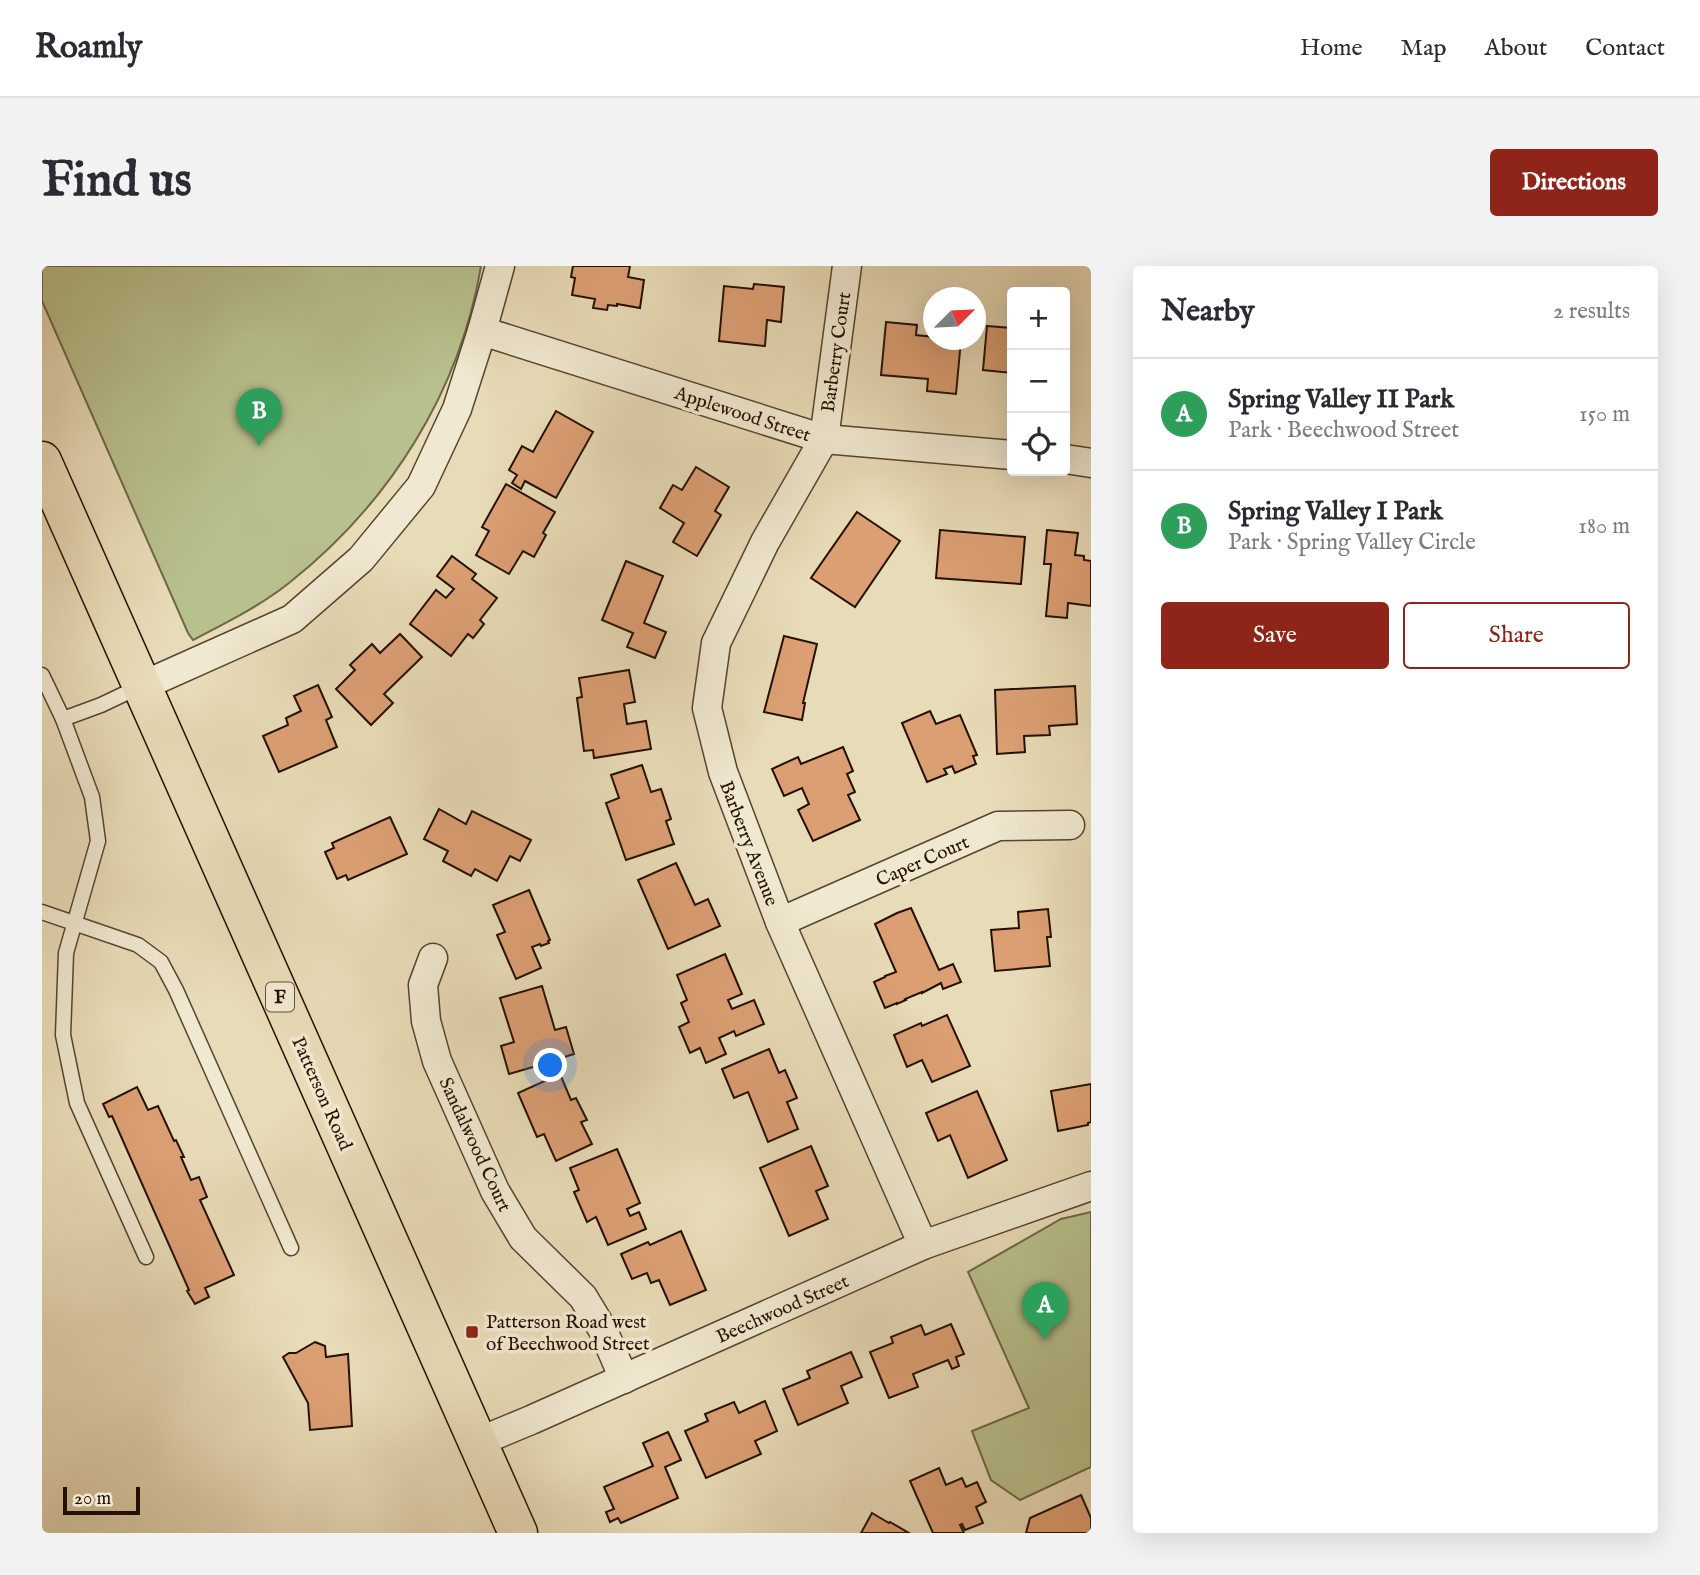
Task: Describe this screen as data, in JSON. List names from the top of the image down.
{
  "streets": {
    "main road": ["F", "Patterson Road"],
    "street": [
      "Barberry Court",
      "Applewood Street",
      "Barberry Avenue",
      "Caper Court",
      "Sandalwood Court",
      "Beechwood Street"
    ]
  },
  "crossings": [
    ["Barberry Court", "Applewood Street"],
    ["Barberry Court", "Barberry Avenue"],
    ["Applewood Street", "Barberry Avenue"],
    ["Barberry Avenue", "Caper Court"],
    ["Barberry Avenue", "Beechwood Street"],
    ["Patterson Road", "Beechwood Street"],
    ["Sandalwood Court", "Beechwood Street"]
  ],
  "places": {
    "transit": ["Patterson Road west of Beechwood Street"]
  },
  "scale_bar": "20 m",
  "north": "top right",
  "page": {
    "header": "Roamly",
    "nav": [
      "Home",
      "Map",
      "About",
      "Contact"
    ],
    "buttons": [
      "Directions",
      ["Save", "Share"]
    ],
    "title": "Find us",
    "heading": ["Nearby", "2 results"],
    "map_buttons": ["+", "−"],
    "list": [
      {
        "mark": "A",
        "name": "Spring Valley II Park",
        "note": "Park · Beechwood Street",
        "value": "150 m"
      },
      {
        "mark": "B",
        "name": "Spring Valley I Park",
        "note": "Park · Spring Valley Circle",
        "value": "180 m"
      }
    ],
    "pins": ["B", "A"],
    "scale": "20 m"
  }
}
